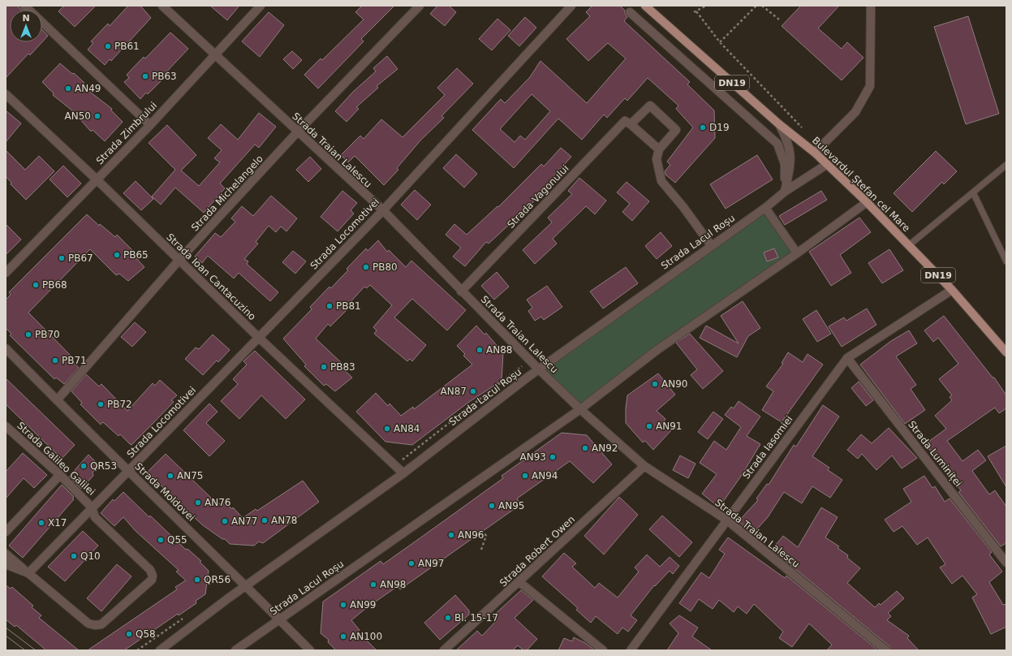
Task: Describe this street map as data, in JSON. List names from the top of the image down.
{
  "streets": {
    "main road": ["DN19", "Bulevardul Ștefan cel Mare"],
    "street": [
      "Strada Zimbrului",
      "Strada Traian Lalescu",
      "Strada Michelangelo",
      "Strada Vagonului",
      "Strada Locomotivei",
      "Strada Lacul Roșu",
      "Strada Ioan Cantacuzino",
      "Strada Iasomiei",
      "Strada Luminiței",
      "Strada Galileo Galilei",
      "Strada Moldovei",
      "Strada Robert Owen"
    ]
  },
  "crossings": [
    ["Strada Zimbrului", "Strada Traian Lalescu"],
    ["Strada Zimbrului", "Strada Ioan Cantacuzino"],
    ["Strada Traian Lalescu", "Strada Michelangelo"],
    ["Strada Traian Lalescu", "Strada Vagonului"],
    ["Strada Traian Lalescu", "Strada Locomotivei"],
    ["Strada Traian Lalescu", "Strada Lacul Roșu"],
    ["Strada Traian Lalescu", "Strada Iasomiei"],
    ["Strada Traian Lalescu", "Strada Robert Owen"],
    ["Bulevardul Ștefan cel Mare", "Strada Lacul Roșu"],
    ["Bulevardul Ștefan cel Mare", "Strada Iasomiei"],
    ["Strada Michelangelo", "Strada Ioan Cantacuzino"],
    ["Strada Michelangelo", "Strada Moldovei"],
    ["Strada Locomotivei", "Strada Ioan Cantacuzino"],
    ["Strada Locomotivei", "Strada Galileo Galilei"],
    ["Strada Locomotivei", "Strada Moldovei"],
    ["Strada Lacul Roșu", "Strada Ioan Cantacuzino"],
    ["Strada Lacul Roșu", "Strada Moldovei"],
    ["Strada Iasomiei", "Strada Luminiței"],
    ["Strada Galileo Galilei", "Strada Moldovei"]
  ],
  "places": [
    "PB61",
    "PB63",
    "AN49",
    "AN50",
    "D19",
    "PB65",
    "PB67",
    "PB80",
    "PB68",
    "PB81",
    "PB70",
    "AN88",
    "PB71",
    "PB83",
    "AN90",
    "AN87",
    "PB72",
    "AN91",
    "AN84",
    "AN92",
    "AN93",
    "QR53",
    "AN75",
    "AN94",
    "AN76",
    "AN95",
    "AN78",
    "AN77",
    "X17",
    "AN96",
    "Q55",
    "Q10",
    "AN97",
    "QR56",
    "AN98",
    "AN99",
    "Bl. 15-17",
    "Q58",
    "AN100"
  ],
  "north": "top"
}
